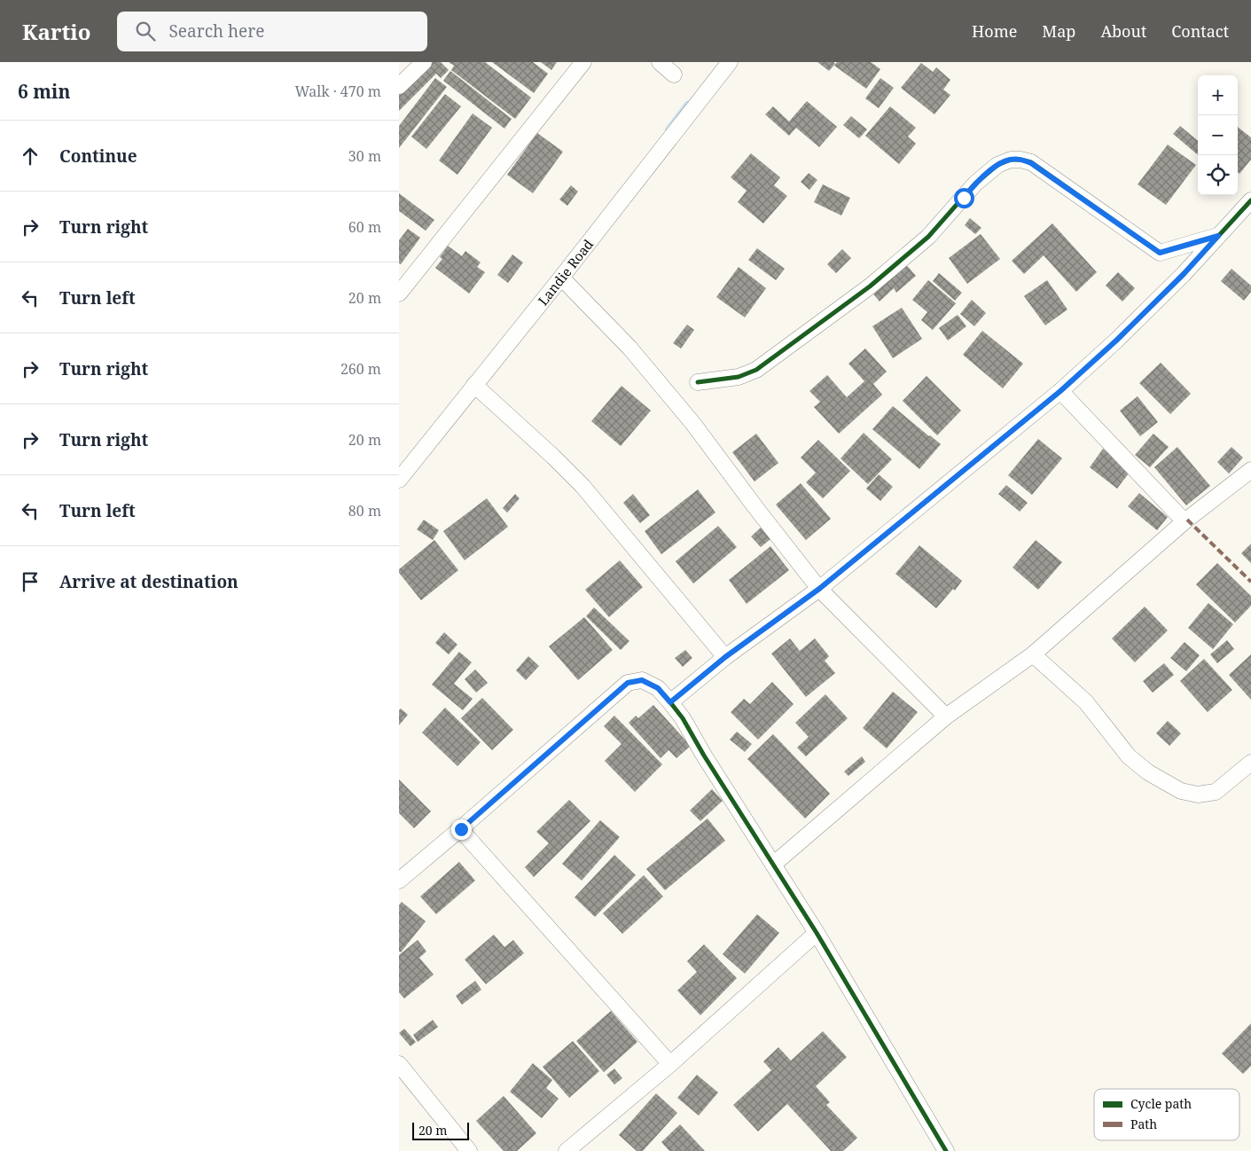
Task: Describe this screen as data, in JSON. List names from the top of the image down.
{
  "streets": {
    "street": ["Landie Road"]
  },
  "legend": ["Cycle path", "Path"],
  "scale_bar": "20 m",
  "page": {
    "header": "Kartio",
    "search": "Search here",
    "nav": [
      "Home",
      "Map",
      "About",
      "Contact"
    ],
    "heading": ["6 min", "Walk · 470 m"],
    "map_buttons": ["+", "−"],
    "list": [
      ["Continue", "30 m"],
      ["Turn right", "60 m"],
      ["Turn left", "20 m"],
      ["Turn right", "260 m"],
      ["Turn right", "20 m"],
      ["Turn left", "80 m"],
      "Arrive at destination"
    ],
    "scale": "20 m"
  }
}
